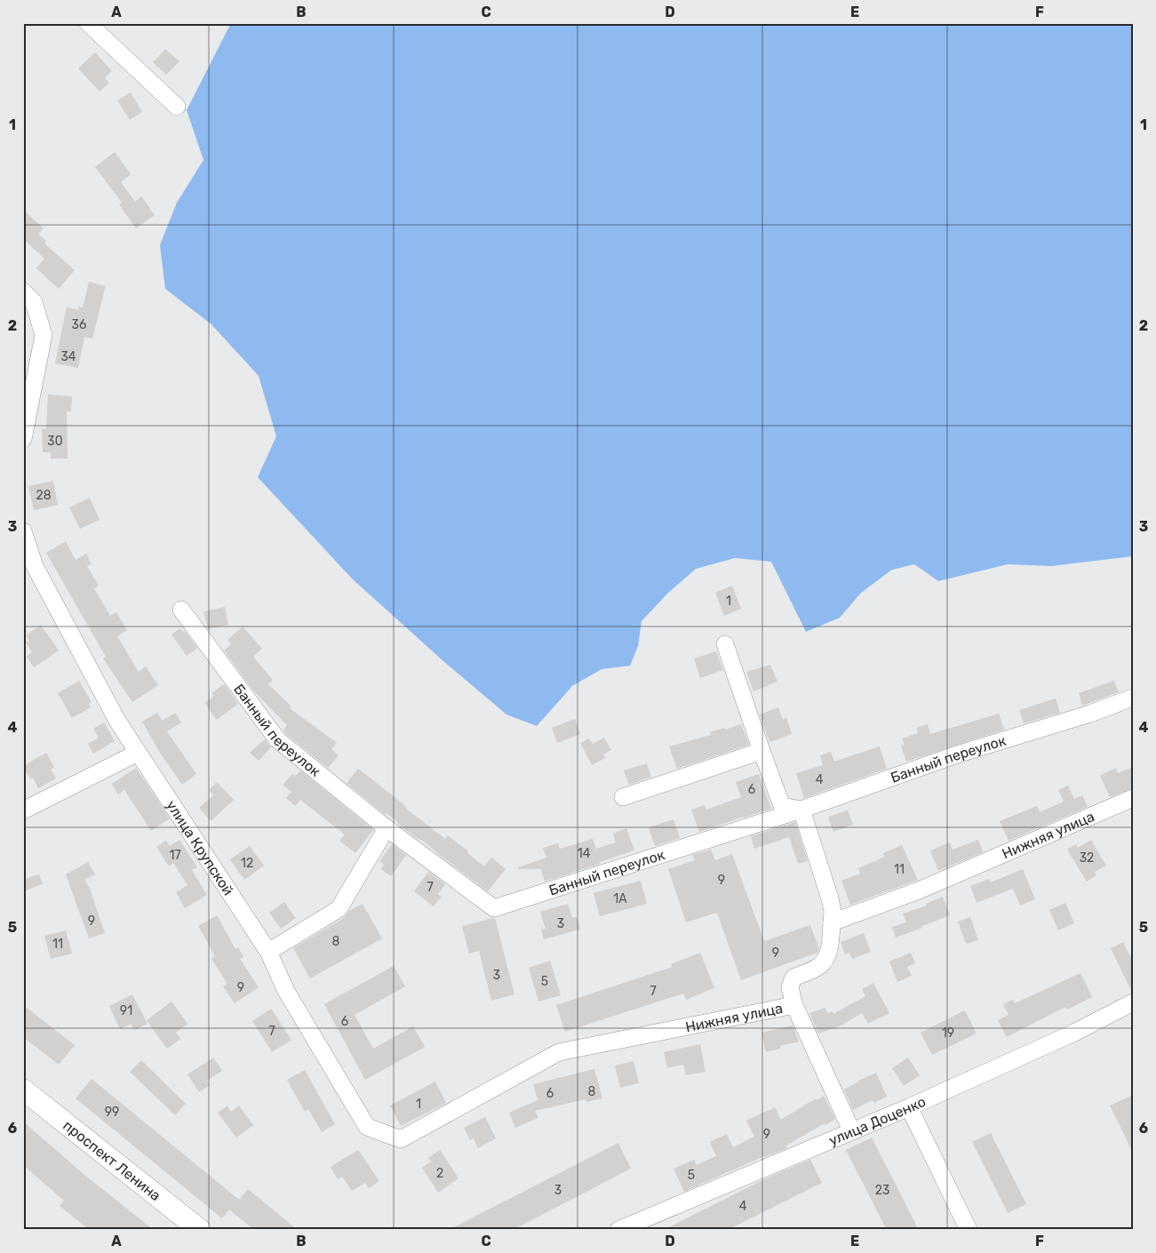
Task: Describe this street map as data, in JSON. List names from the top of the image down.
{
  "streets": {
    "main road": ["проспект Ленина"],
    "street": [
      "Банный переулок",
      "Нижняя улица",
      "улица Крупской",
      "улица Доценко"
    ]
  },
  "crossings": [
    ["Нижняя улица", "улица Крупской"]
  ],
  "house_numbers": [
    "36",
    "34",
    "30",
    "28",
    "1",
    "4",
    "6",
    "14",
    "17",
    "32",
    "12",
    "11",
    "9",
    "7",
    "1А",
    "9",
    "3",
    "8",
    "11",
    "9",
    "3",
    "5",
    "9",
    "7",
    "91",
    "6",
    "7",
    "19",
    "8",
    "6",
    "1",
    "99",
    "9",
    "2",
    "5",
    "3",
    "23",
    "4"
  ],
  "grid": {
    "columns": [
      "A",
      "B",
      "C",
      "D",
      "E",
      "F"
    ],
    "rows": [
      "1",
      "2",
      "3",
      "4",
      "5",
      "6"
    ]
  }
}
